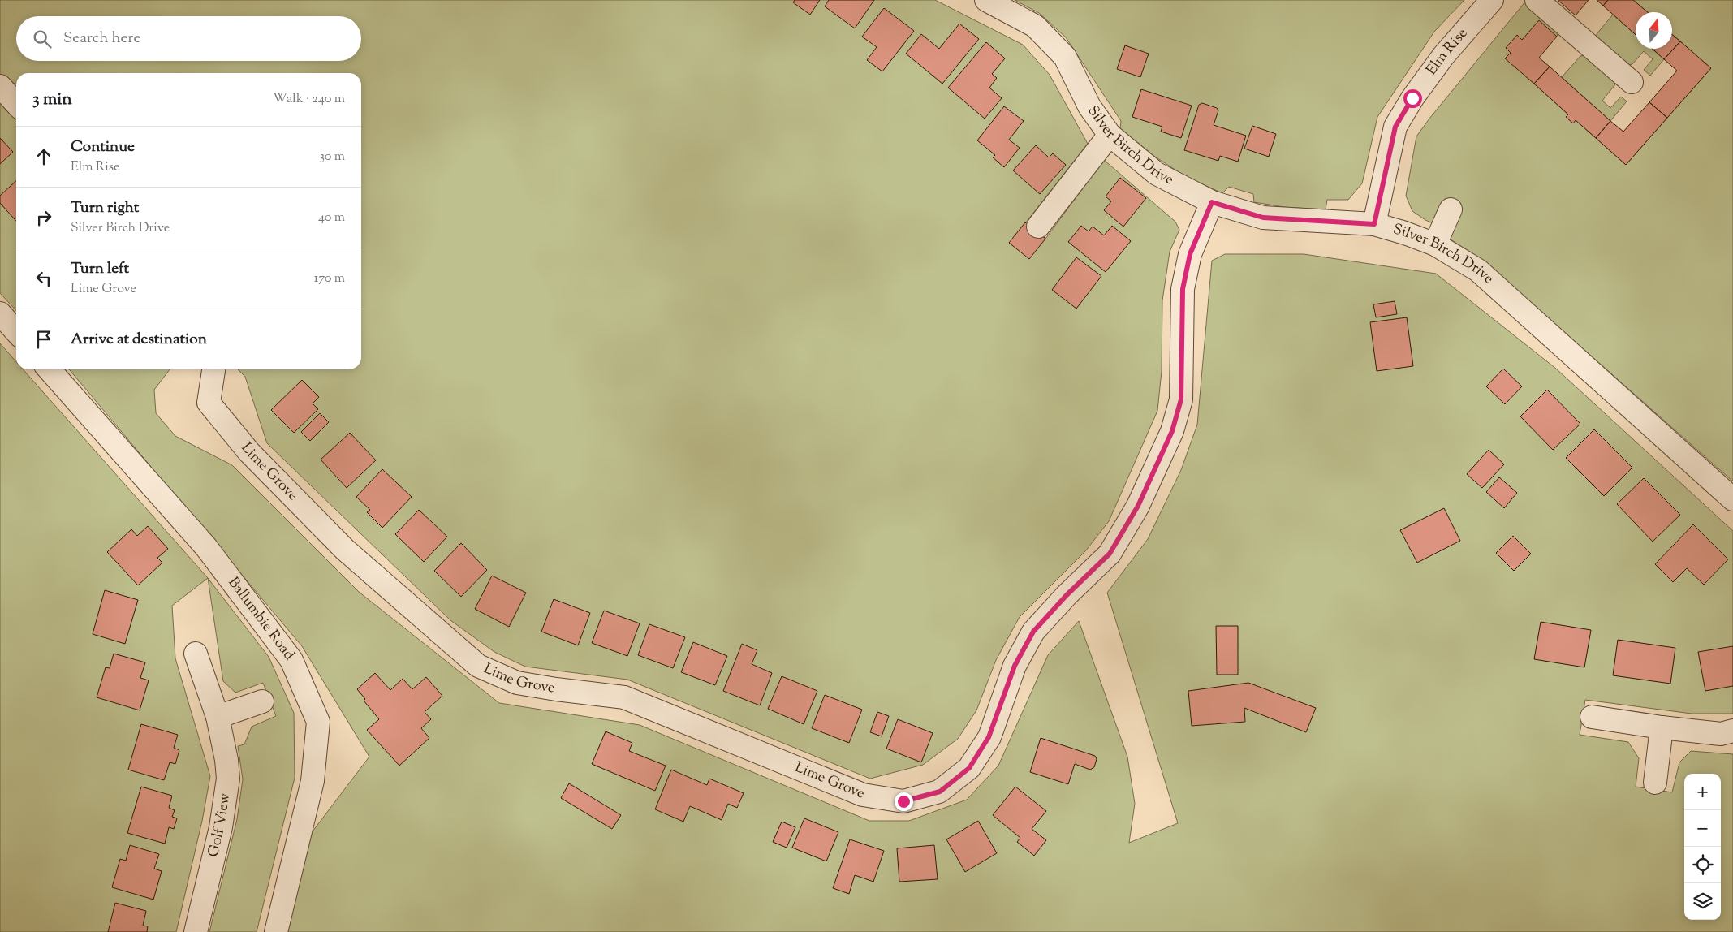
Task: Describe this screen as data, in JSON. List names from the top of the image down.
{
  "streets": {
    "street": [
      "Elm Rise",
      "Silver Birch Drive",
      "Lime Grove",
      "Ballumbie Road",
      "Golf View"
    ]
  },
  "crossings": [
    ["Elm Rise", "Silver Birch Drive"],
    ["Silver Birch Drive", "Lime Grove"]
  ],
  "north": "top",
  "page": {
    "search": "Search here",
    "heading": ["3 min", "Walk · 240 m"],
    "list": [
      ["Continue", "Elm Rise", "30 m"],
      ["Turn right", "Silver Birch Drive", "40 m"],
      ["Turn left", "Lime Grove", "170 m"],
      "Arrive at destination"
    ],
    "map_buttons": ["+", "−"]
  }
}
